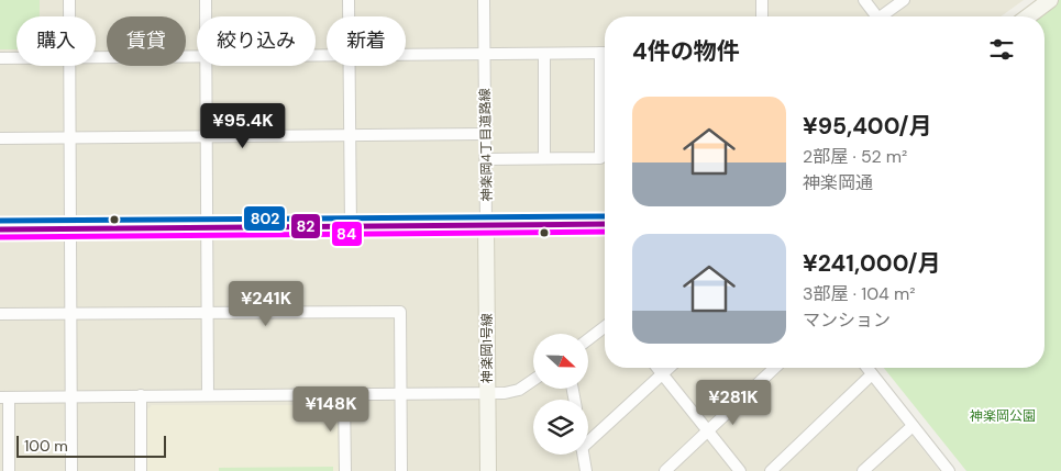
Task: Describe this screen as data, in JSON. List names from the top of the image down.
{
  "streets": {
    "street": ["神楽岡4丁目道路線", "神楽岡1号線"]
  },
  "crossings": [
    ["神楽岡4丁目道路線", "神楽岡1号線"]
  ],
  "parks": ["神楽岡公園"],
  "lines": ["transit line 802", "transit line 82", "transit line 84"],
  "scale_bar": "100 m",
  "north": "right",
  "page": {
    "chip": [
      "購入",
      "賃貸",
      "絞り込み",
      "新着"
    ],
    "heading": "4件の物件",
    "list": [
      {
        "name": "¥95,400/月",
        "note": "2部屋 · 52 m² · 神楽岡通"
      },
      {
        "name": "¥241,000/月",
        "note": "3部屋 · 104 m² · マンション"
      }
    ],
    "price": [
      "¥95.4K",
      "¥241K",
      "¥281K",
      "¥148K"
    ],
    "scale": "100 m"
  }
}
